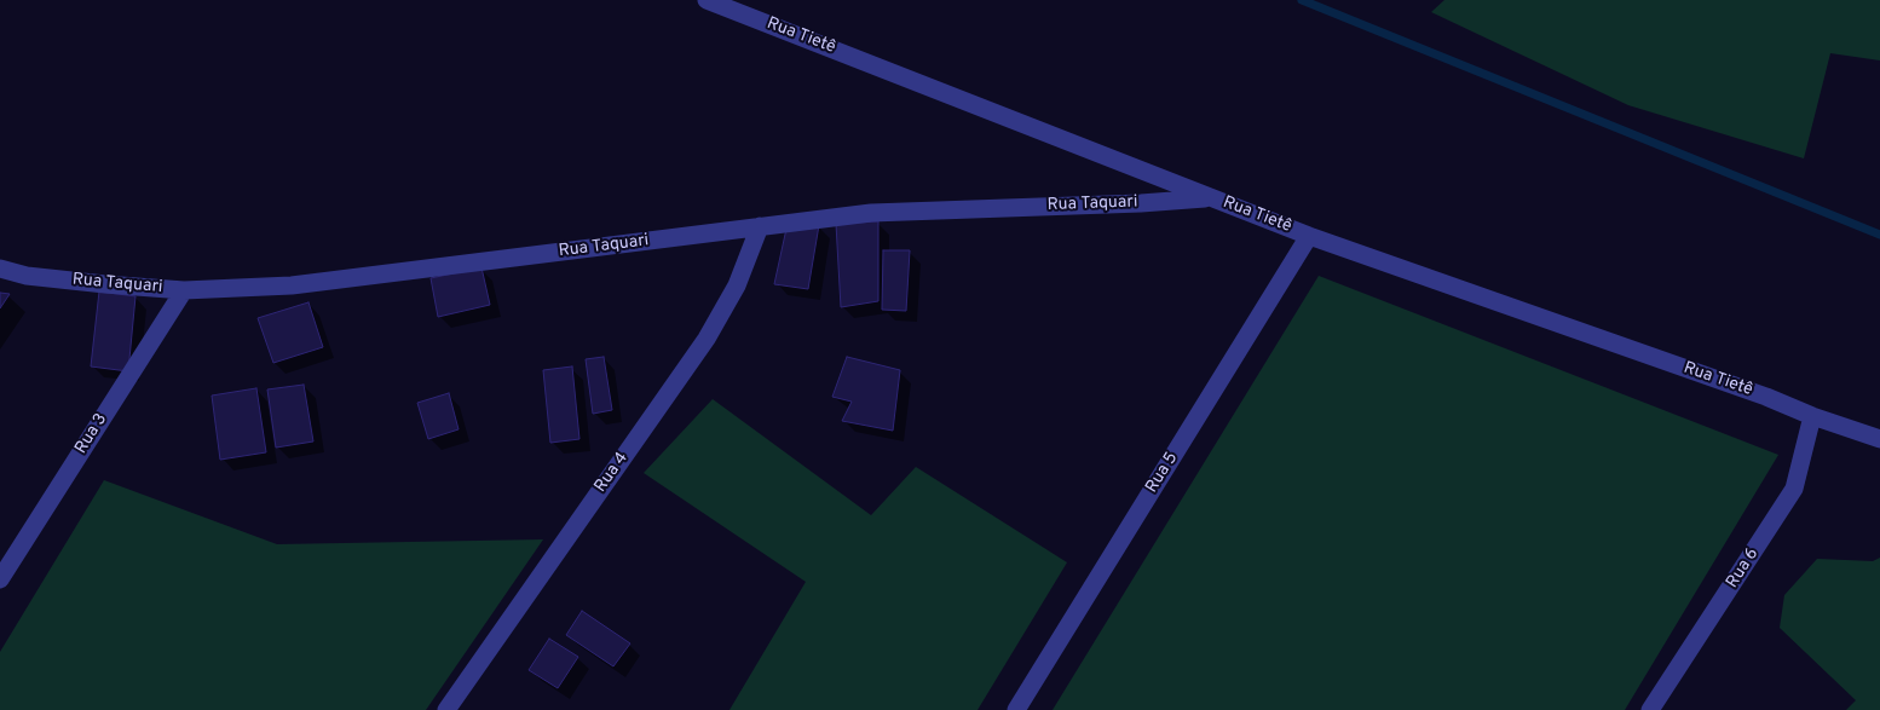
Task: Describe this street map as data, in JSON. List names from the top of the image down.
{
  "streets": {
    "street": [
      "Rua Tietê",
      "Rua Taquari",
      "Rua 3",
      "Rua 4",
      "Rua 5",
      "Rua 6"
    ]
  },
  "crossings": [
    ["Rua Tietê", "Rua Taquari"],
    ["Rua Tietê", "Rua 5"],
    ["Rua Tietê", "Rua 6"],
    ["Rua Taquari", "Rua 3"],
    ["Rua Taquari", "Rua 4"]
  ]
}
